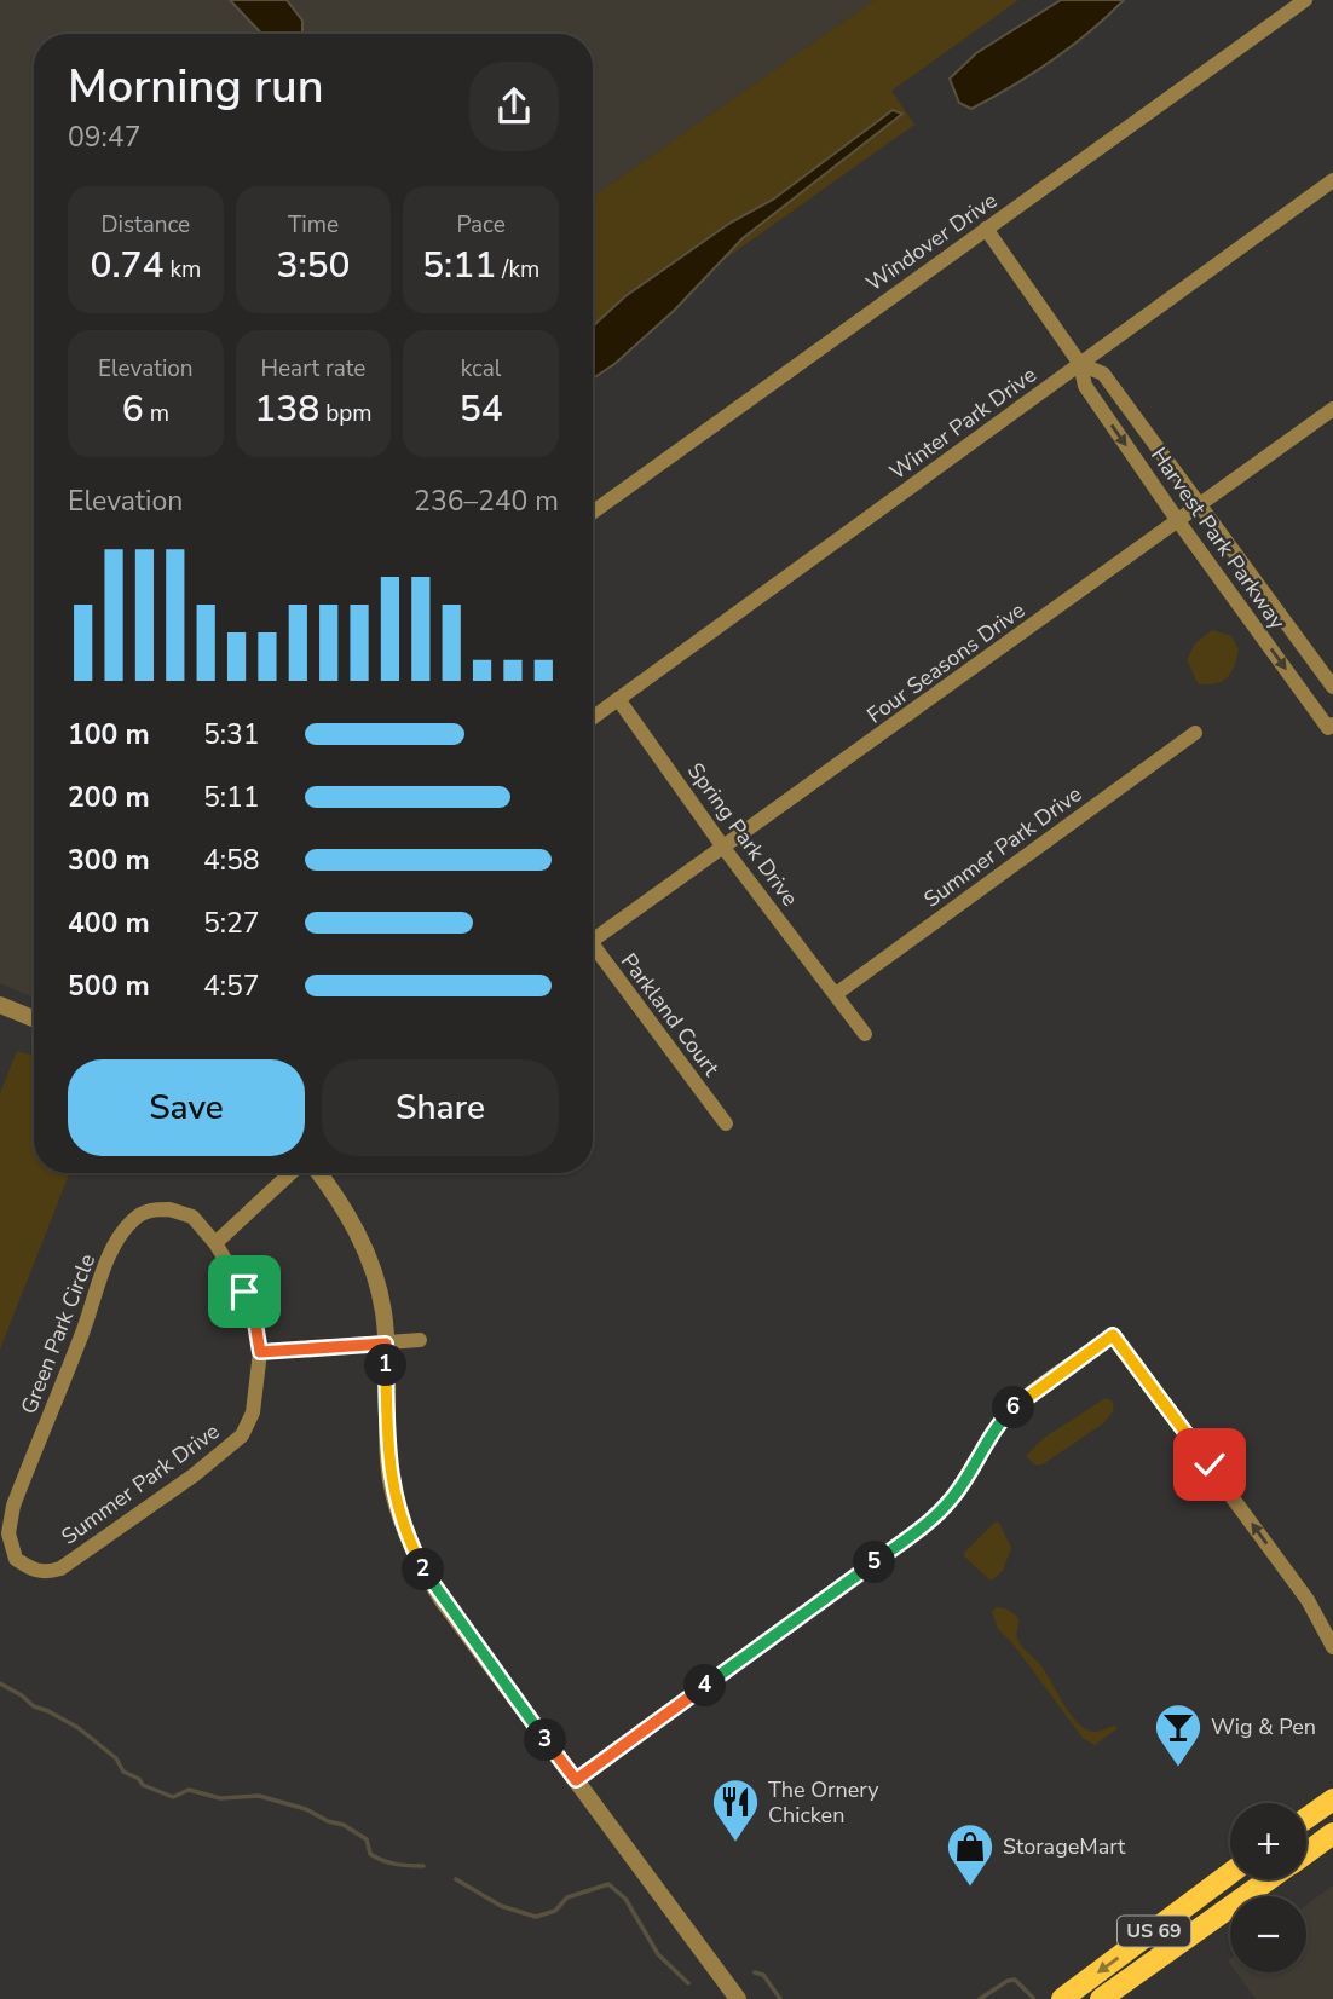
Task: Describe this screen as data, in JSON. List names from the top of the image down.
{
  "streets": {
    "main road": ["US 69"],
    "street": [
      "Windover Drive",
      "Winter Park Drive",
      "Harvest Park Parkway",
      "Four Seasons Drive",
      "Spring Park Drive",
      "Summer Park Drive",
      "Parkland Court",
      "Green Park Circle"
    ]
  },
  "crossings": [
    ["Windover Drive", "Harvest Park Parkway"],
    ["Winter Park Drive", "Harvest Park Parkway"],
    ["Winter Park Drive", "Spring Park Drive"],
    ["Harvest Park Parkway", "Four Seasons Drive"],
    ["Four Seasons Drive", "Spring Park Drive"],
    ["Spring Park Drive", "Summer Park Drive"],
    ["Summer Park Drive", "Green Park Circle"]
  ],
  "places": {
    "bar": ["Wig & Pen"],
    "restaurant": ["The Ornery Chicken"],
    "shop": ["StorageMart"]
  },
  "page": {
    "heading": ["Morning run", "09:47"],
    "stats": [
      ["Distance", "0.74 km"],
      ["Time", "3:50"],
      ["Pace", "5:11 /km"],
      ["Elevation", "6 m"],
      ["Heart rate", "138 bpm"],
      ["kcal", "54"]
    ],
    "chart": ["Elevation", "236–240 m"],
    "list": [
      {
        "name": "100 m",
        "note": "5:31"
      },
      {
        "name": "200 m",
        "note": "5:11"
      },
      {
        "name": "300 m",
        "note": "4:58"
      },
      {
        "name": "400 m",
        "note": "5:27"
      },
      {
        "name": "500 m",
        "note": "4:57"
      }
    ],
    "buttons": ["Save", "Share"],
    "pins": [
      "1",
      "6",
      "5",
      "2",
      "4",
      "3"
    ],
    "map_buttons": ["+", "−"]
  }
}
